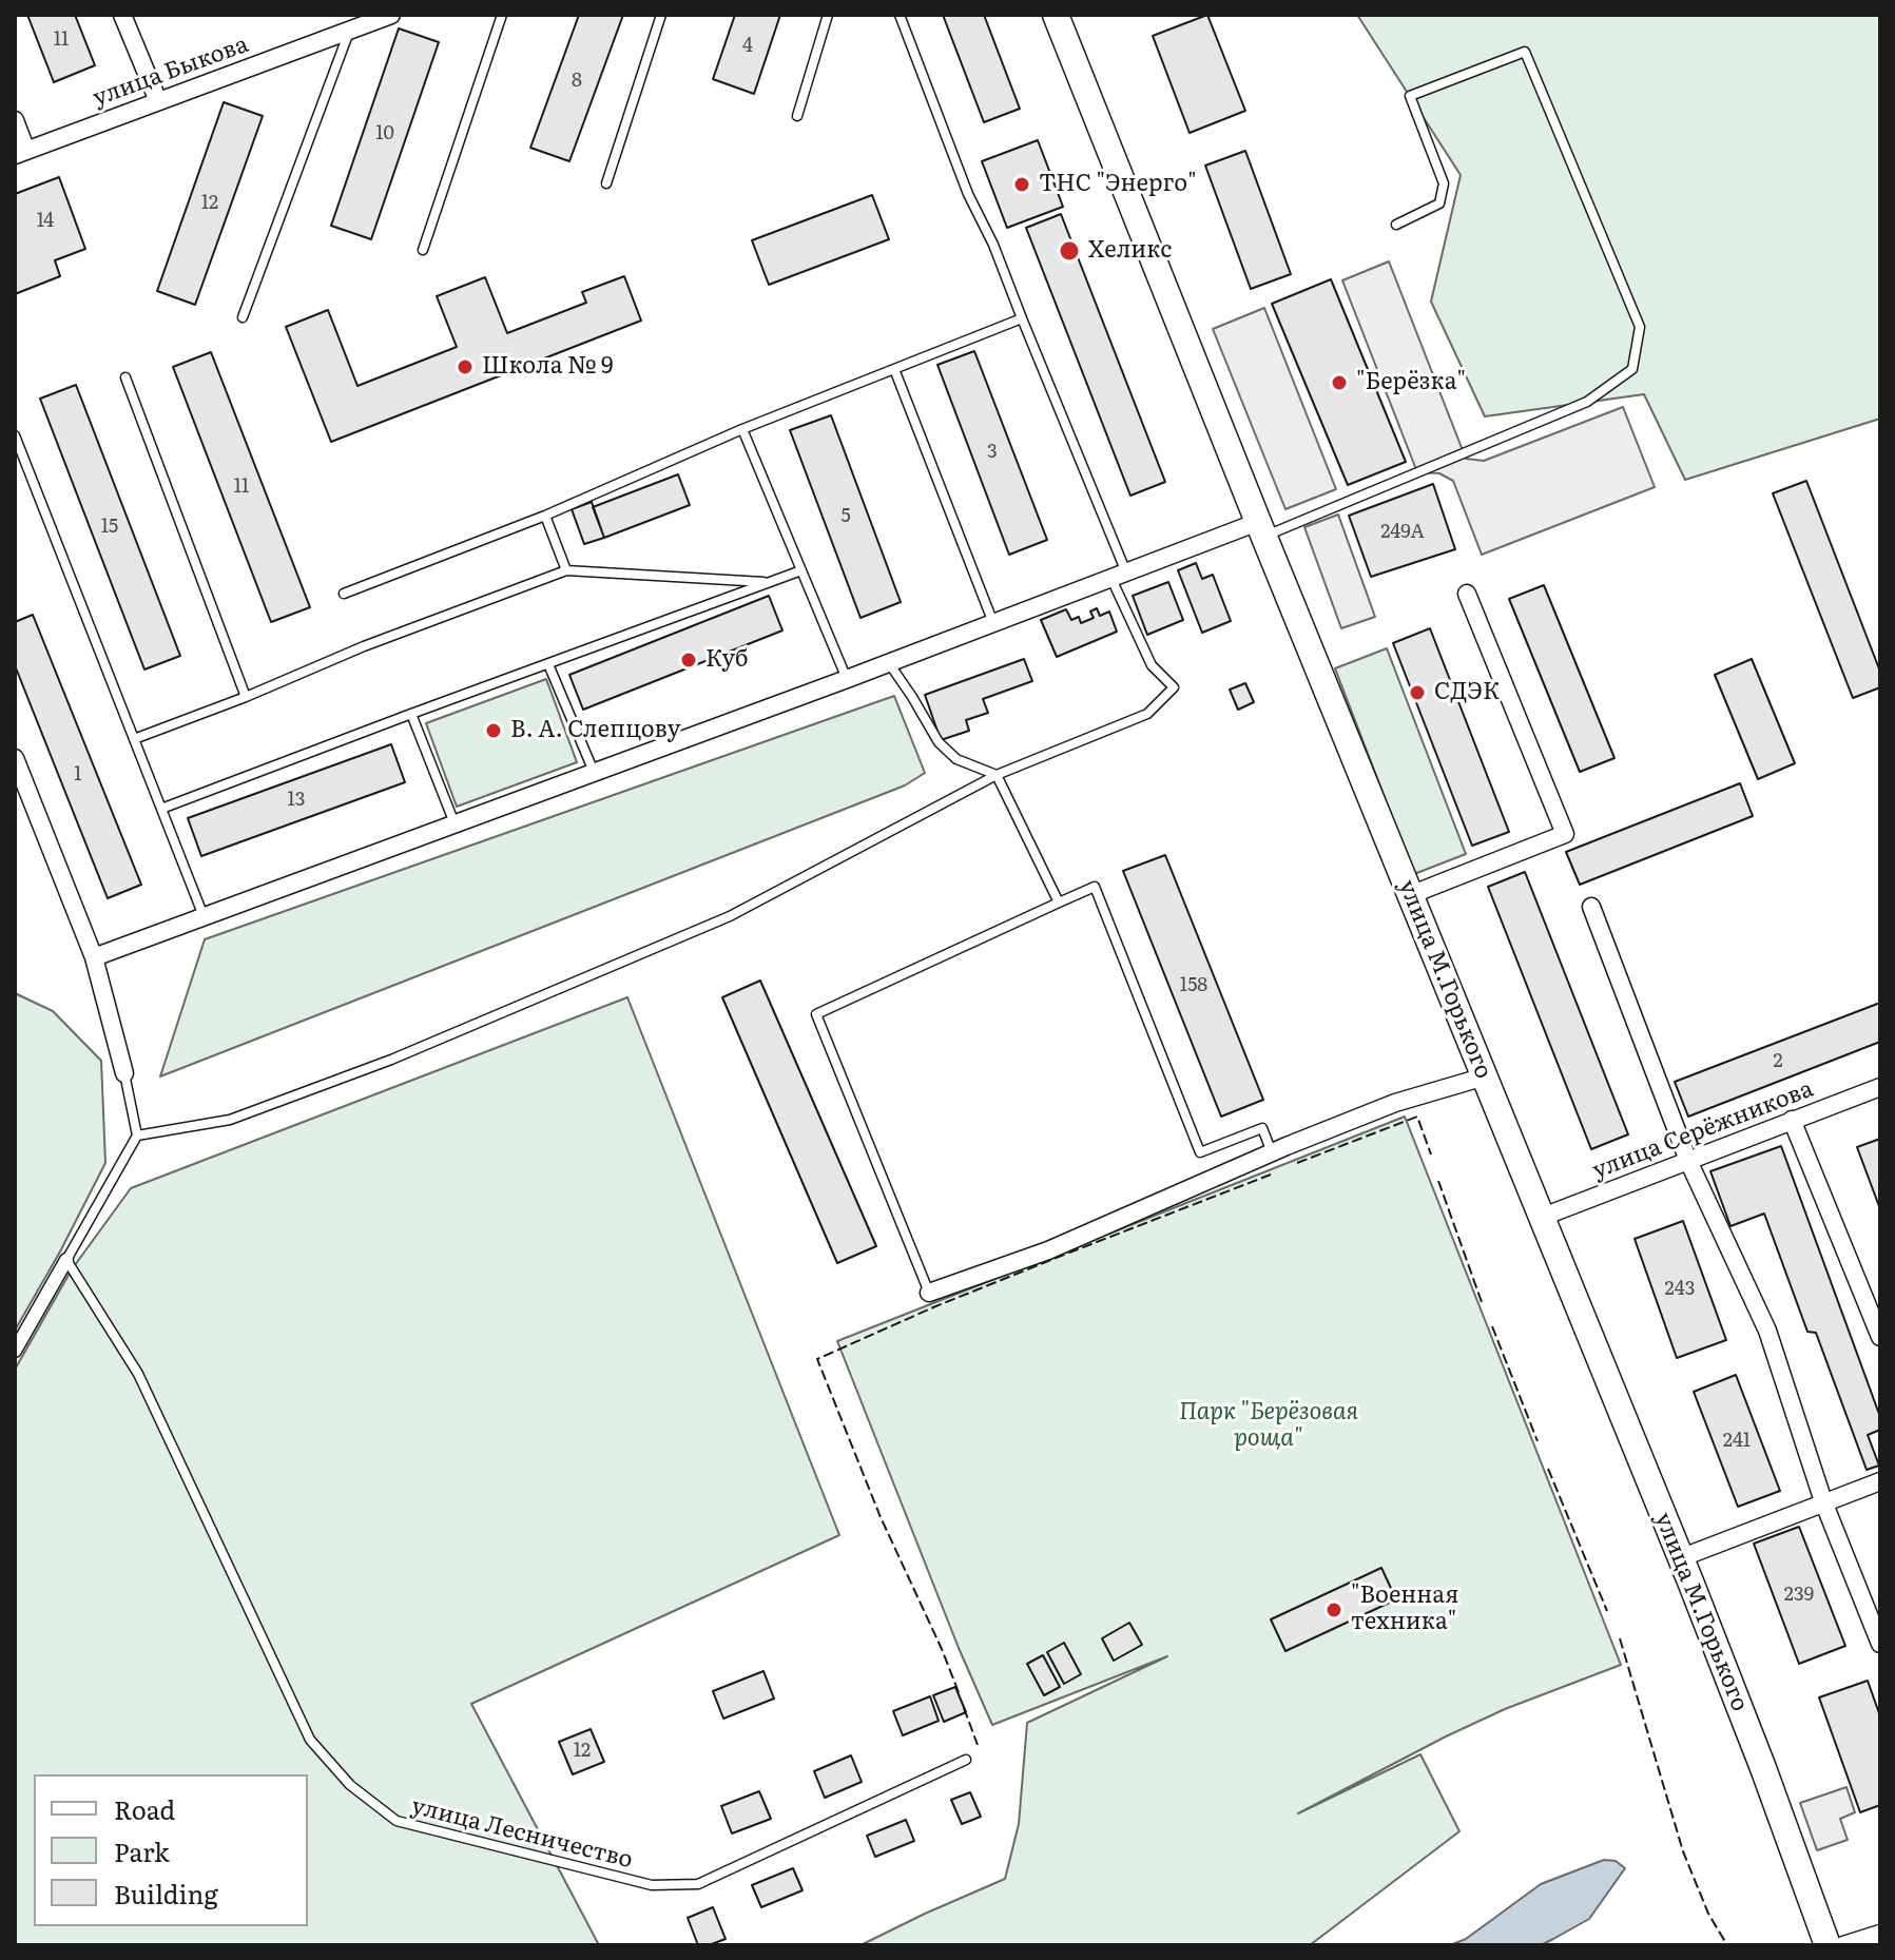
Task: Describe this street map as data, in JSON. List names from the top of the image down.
{
  "streets": {
    "main road": ["улица М.Горького"],
    "street": ["улица Быкова", "улица Серёжникова"],
    "lane": ["улица Лесничество"]
  },
  "crossings": [
    ["улица М.Горького", "улица Серёжникова"]
  ],
  "parks": ["Парк \"Берёзовая роща\""],
  "places": [
    "ТНС \"Энерго\"",
    "Хеликс",
    "Школа № 9",
    "\"Берёзка\"",
    "Куб",
    "СДЭК",
    "В. А. Слепцову",
    "\"Военная техника\""
  ],
  "house_numbers": [
    "11",
    "4",
    "8",
    "10",
    "12",
    "14",
    "3",
    "11",
    "5",
    "15",
    "249А",
    "1",
    "13",
    "158",
    "2",
    "243",
    "241",
    "239",
    "12"
  ],
  "legend": ["Road", "Park", "Building"]
}
